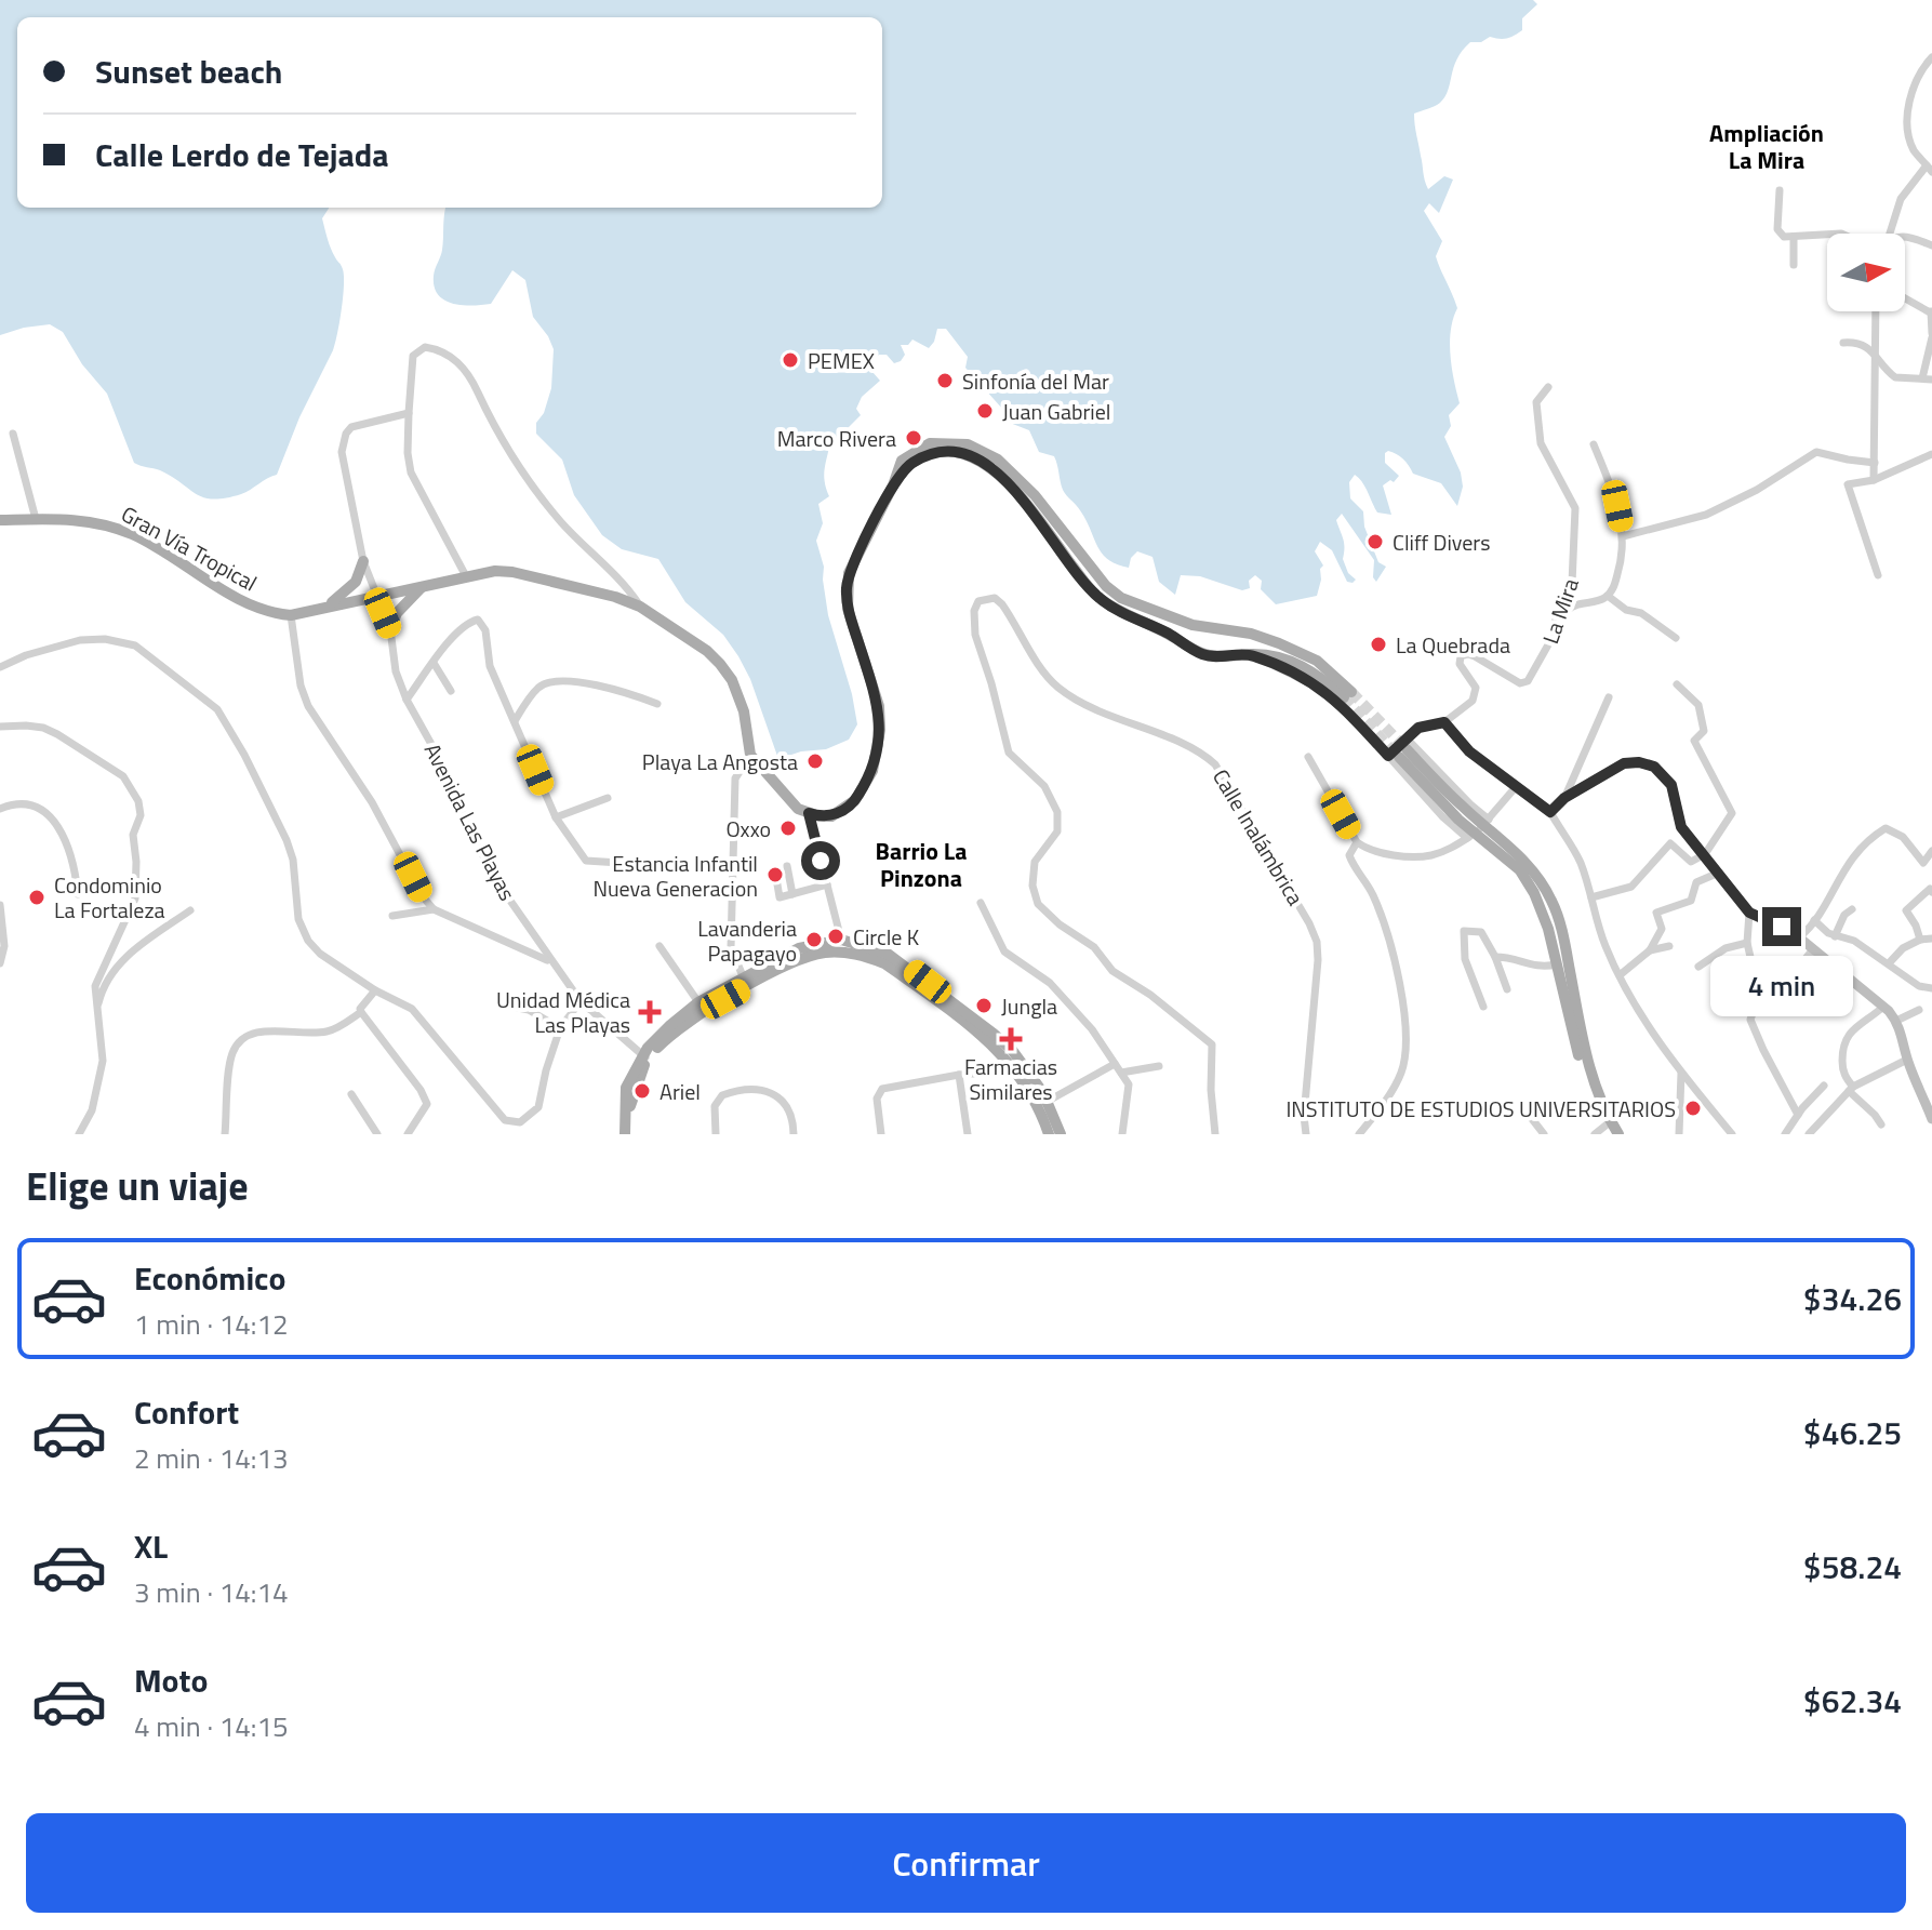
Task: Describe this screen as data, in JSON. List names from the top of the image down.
{
  "streets": {
    "main road": ["Gran Vía Tropical"],
    "street": ["La Mira", "Avenida Las Playas", "Calle Inalámbrica"]
  },
  "crossings": [
    ["Gran Vía Tropical", "Avenida Las Playas"]
  ],
  "districts": ["Ampliación La Mira", "Barrio La Pinzona"],
  "places": {
    "other": [
      "PEMEX",
      "Sinfonía del Mar",
      "Juan Gabriel",
      "Marco Rivera",
      "Cliff Divers",
      "La Quebrada",
      "Playa La Angosta",
      "Oxxo",
      "Estancia Infantil Nueva Generacion",
      "Condominio La Fortaleza",
      "Circle K",
      "Lavanderia Papagayo",
      "Jungla",
      "Ariel",
      "INSTITUTO DE ESTUDIOS UNIVERSITARIOS"
    ],
    "health": ["Unidad Médica Las Playas", "Farmacias Similares"]
  },
  "north": "right",
  "page": {
    "banner": ["Sunset beach", "Calle Lerdo de Tejada"],
    "bubble": "4 min",
    "heading": "Elige un viaje",
    "list": [
      {
        "name": "Económico",
        "note": "1 min · 14:12",
        "value": "$34.26"
      },
      {
        "name": "Confort",
        "note": "2 min · 14:13",
        "value": "$46.25"
      },
      {
        "name": "XL",
        "note": "3 min · 14:14",
        "value": "$58.24"
      },
      {
        "name": "Moto",
        "note": "4 min · 14:15",
        "value": "$62.34"
      }
    ],
    "buttons": "Confirmar"
  }
}
